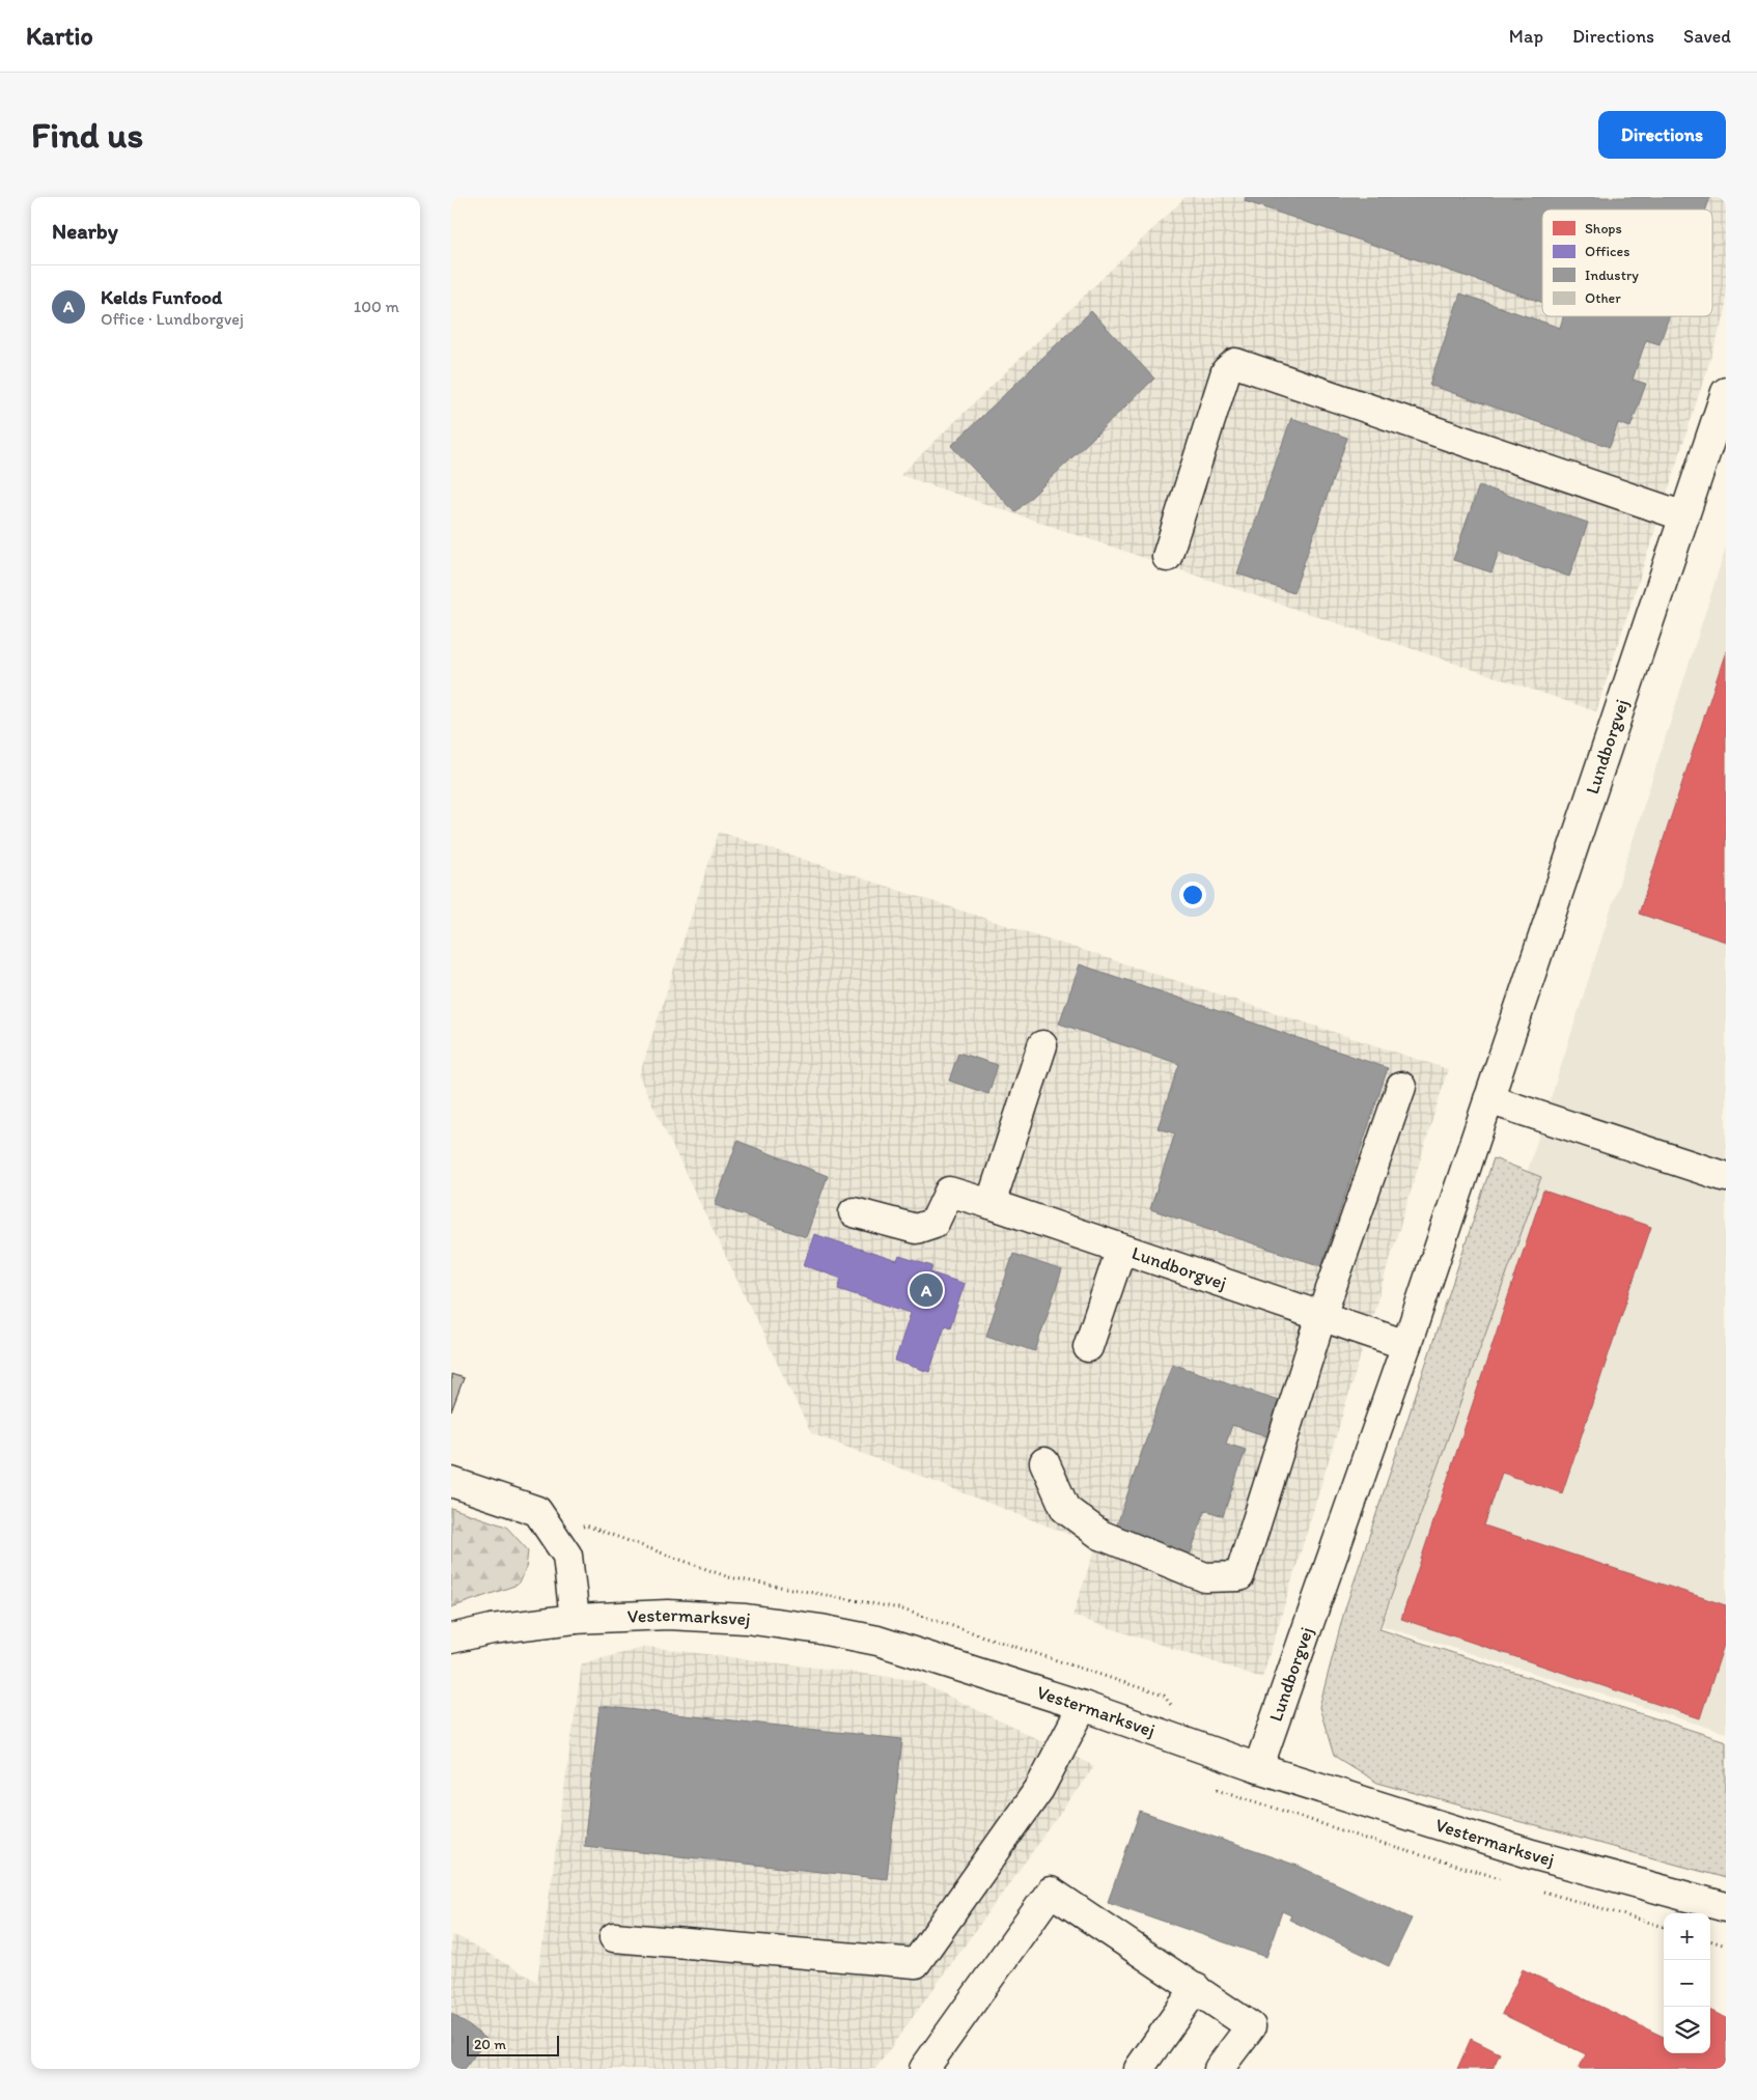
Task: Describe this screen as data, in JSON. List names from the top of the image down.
{
  "streets": {
    "street": ["Lundborgvej", "Vestermarksvej"]
  },
  "crossings": [
    ["Lundborgvej", "Vestermarksvej"]
  ],
  "legend": [
    "Shops",
    "Offices",
    "Industry",
    "Other"
  ],
  "scale_bar": "20 m",
  "page": {
    "header": "Kartio",
    "nav": ["Map", "Directions", "Saved"],
    "buttons": "Directions",
    "title": "Find us",
    "heading": "Nearby",
    "list": [
      {
        "mark": "A",
        "name": "Kelds Funfood",
        "note": "Office · Lundborgvej",
        "value": "100 m"
      }
    ],
    "pins": "A",
    "map_buttons": ["+", "−"],
    "scale": "20 m"
  }
}
